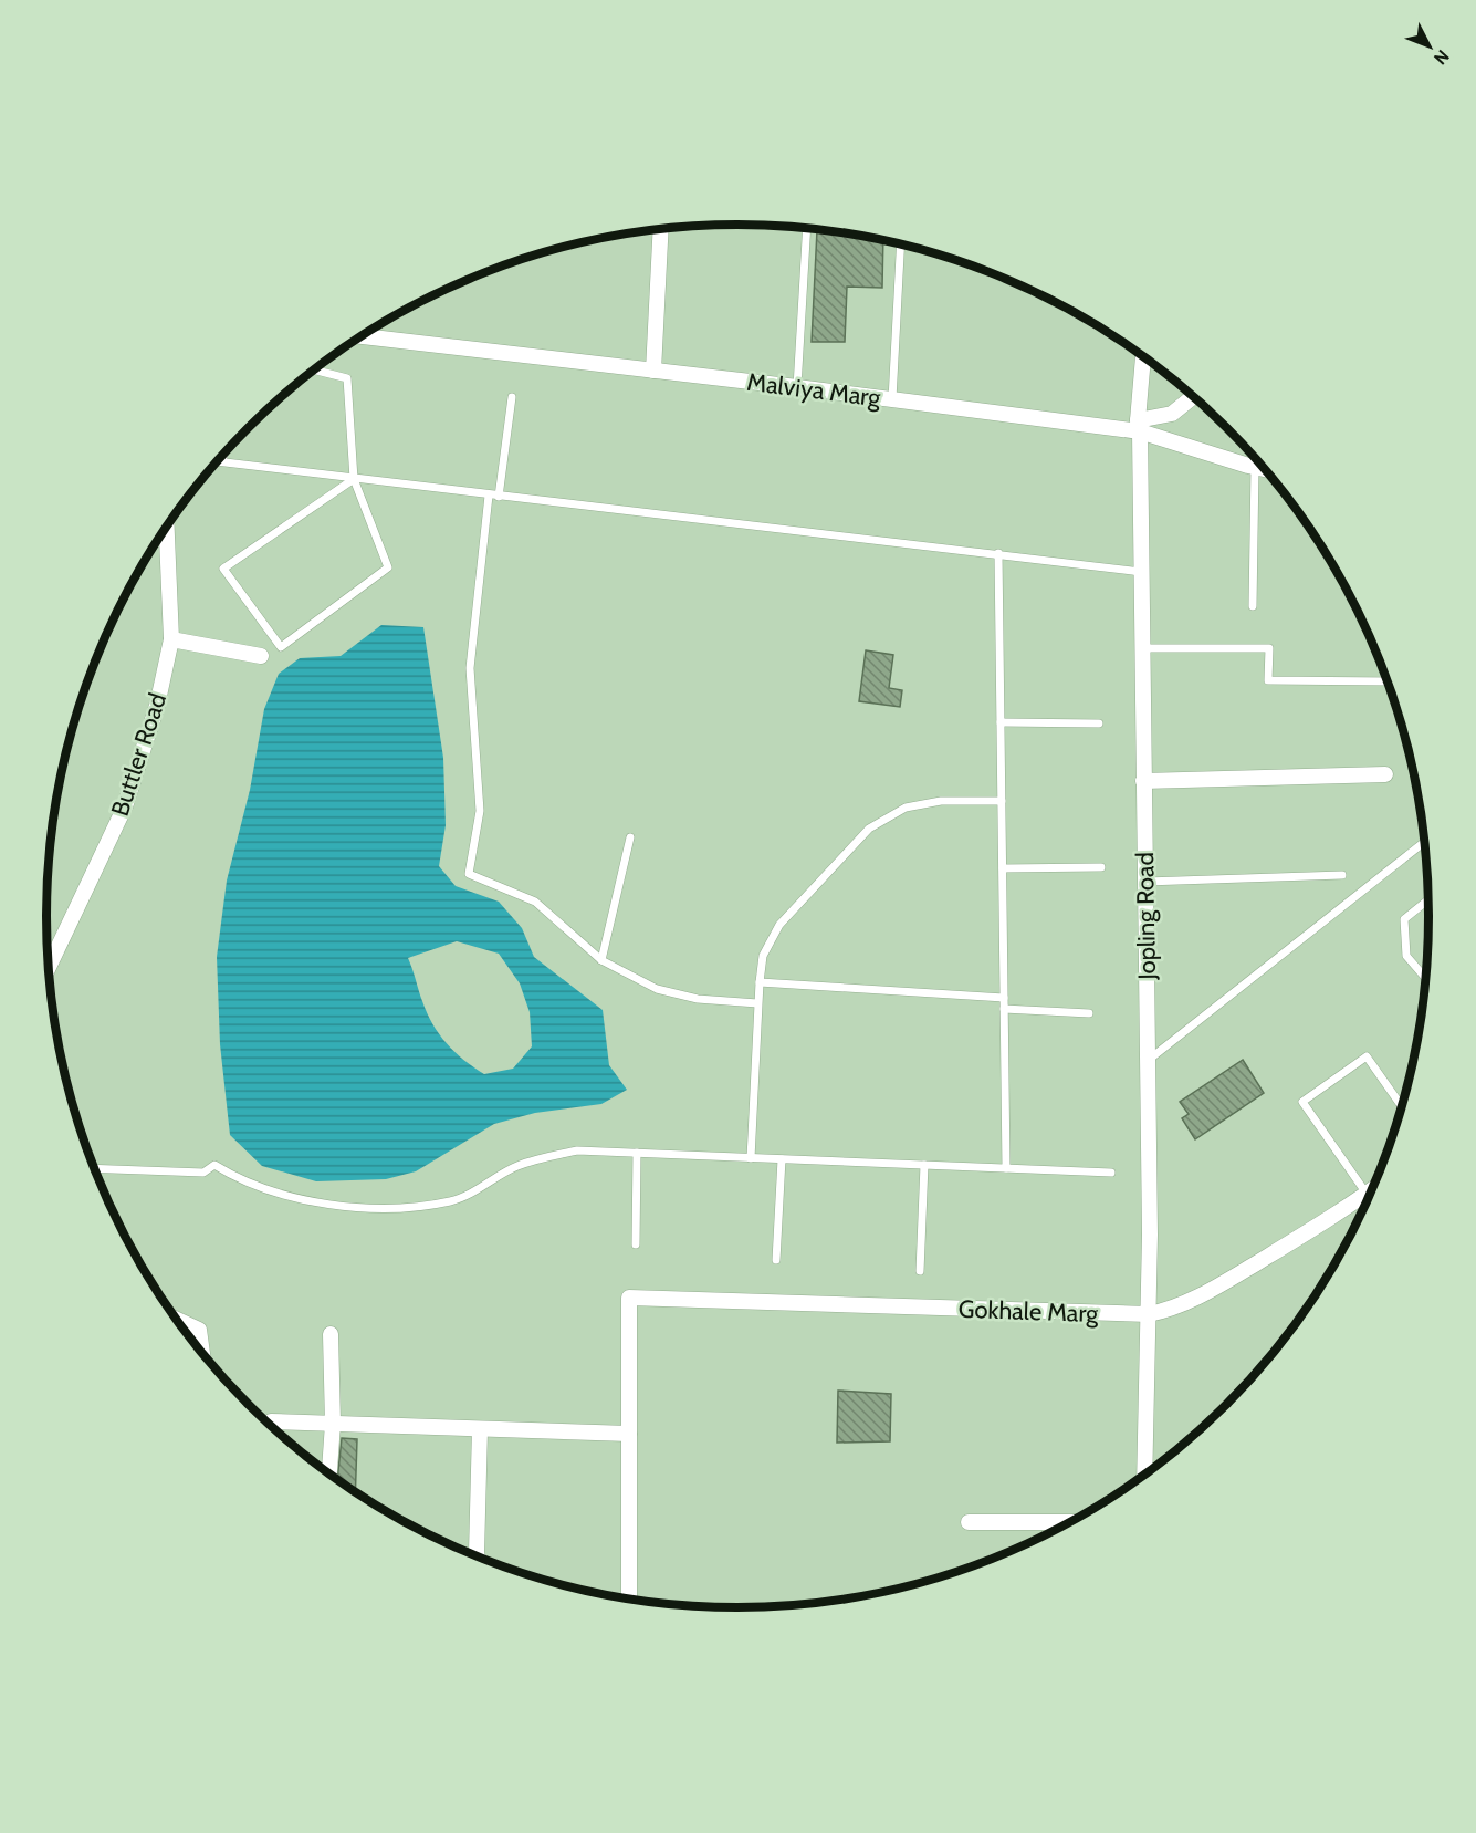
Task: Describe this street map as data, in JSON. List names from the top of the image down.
{
  "streets": {
    "street": [
      "Malviya Marg",
      "Buttler Road",
      "Jopling Road",
      "Gokhale Marg"
    ]
  },
  "crossings": [
    ["Malviya Marg", "Jopling Road"],
    ["Jopling Road", "Gokhale Marg"]
  ],
  "north": "bottom right"
}
